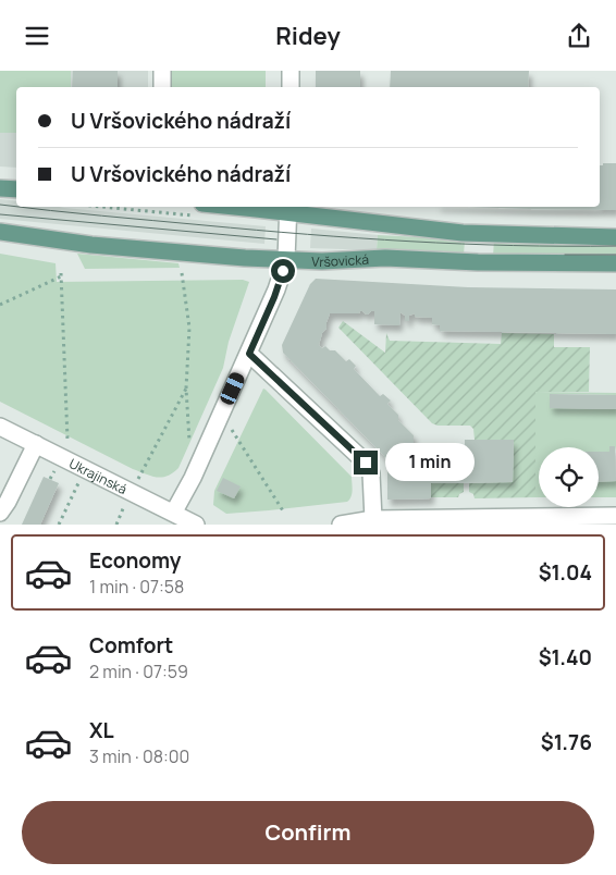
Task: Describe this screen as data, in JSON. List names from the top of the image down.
{
  "streets": {
    "main road": ["Vršovická"],
    "street": ["Ukrajinská"]
  },
  "page": {
    "header": "Ridey",
    "banner": ["U Vršovického nádraží", "U Vršovického nádraží"],
    "bubble": "1 min",
    "list": [
      {
        "name": "Economy",
        "note": "1 min · 07:58",
        "value": "$1.04"
      },
      {
        "name": "Comfort",
        "note": "2 min · 07:59",
        "value": "$1.40"
      },
      {
        "name": "XL",
        "note": "3 min · 08:00",
        "value": "$1.76"
      }
    ],
    "buttons": "Confirm"
  }
}
